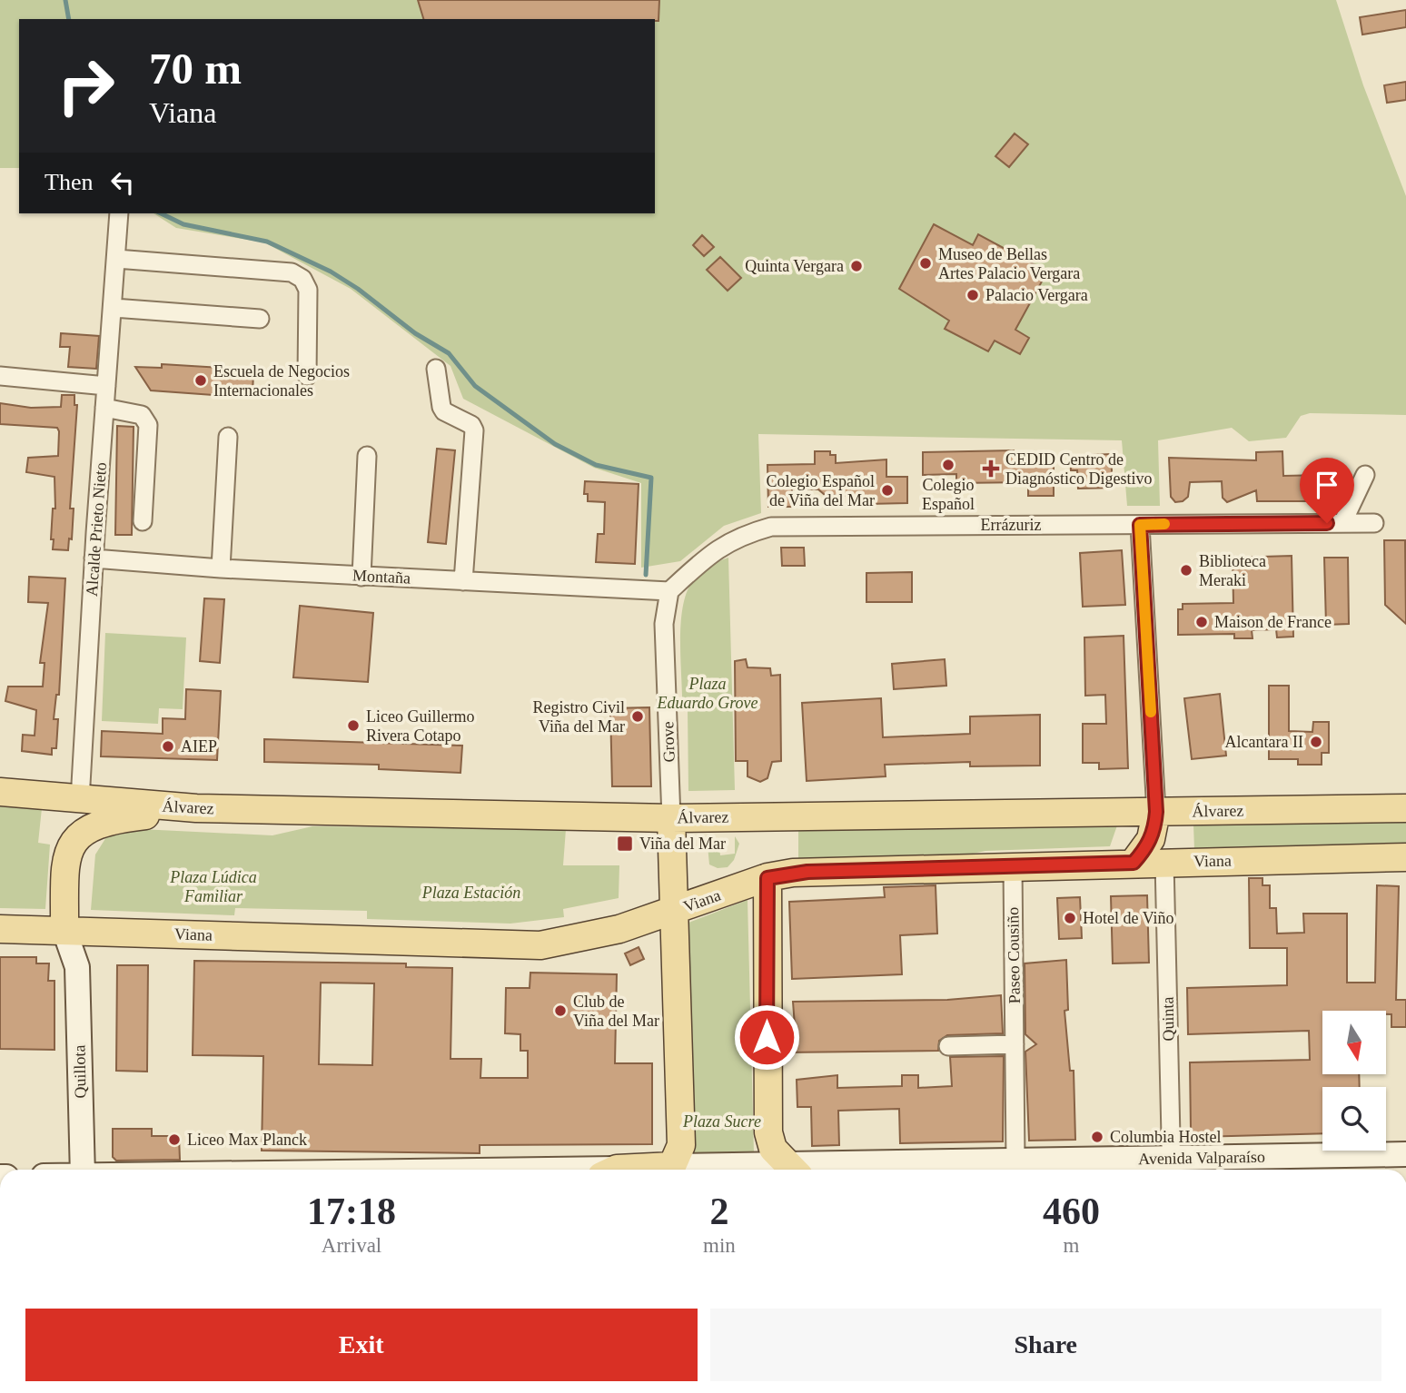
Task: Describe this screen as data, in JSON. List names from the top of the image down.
{
  "streets": {
    "main road": ["Álvarez", "Viana", "Avenida Valparaíso"],
    "street": [
      "Errázuriz",
      "Alcalde Prieto Nieto",
      "Montaña",
      "Grove",
      "Paseo Cousiño",
      "Quinta",
      "Quillota"
    ]
  },
  "crossings": [
    ["Errázuriz", "Montaña"],
    ["Errázuriz", "Grove"],
    ["Alcalde Prieto Nieto", "Montaña"],
    ["Alcalde Prieto Nieto", "Álvarez"],
    ["Montaña", "Grove"],
    ["Grove", "Álvarez"],
    ["Viana", "Paseo Cousiño"],
    ["Viana", "Quinta"],
    ["Viana", "Quillota"],
    ["Paseo Cousiño", "Avenida Valparaíso"],
    ["Quinta", "Avenida Valparaíso"]
  ],
  "parks": [
    "Plaza Eduardo Grove",
    "Plaza Lúdica Familiar",
    "Plaza Estación",
    "Plaza Sucre"
  ],
  "places": {
    "other": [
      "Museo de Bellas Artes Palacio Vergara",
      "Quinta Vergara",
      "Palacio Vergara",
      "Escuela de Negocios Internacionales",
      "Colegio Español",
      "Colegio Español de Viña del Mar",
      "Biblioteca Meraki",
      "Maison de France",
      "Registro Civil Viña del Mar",
      "Liceo Guillermo Rivera Cotapo",
      "Alcantara II",
      "AIEP",
      "Hotel de Viño",
      "Club de Viña del Mar",
      "Columbia Hostel",
      "Liceo Max Planck"
    ],
    "health": ["CEDID Centro de Diagnóstico Digestivo"],
    "transit": ["Viña del Mar"]
  },
  "north": "bottom",
  "page": {
    "turn": ["70 m", "Viana"],
    "then": "Then",
    "eta": [
      "17:18",
      "Arrival",
      "2",
      "min",
      "460",
      "m"
    ],
    "buttons": ["Exit", "Share"]
  }
}
